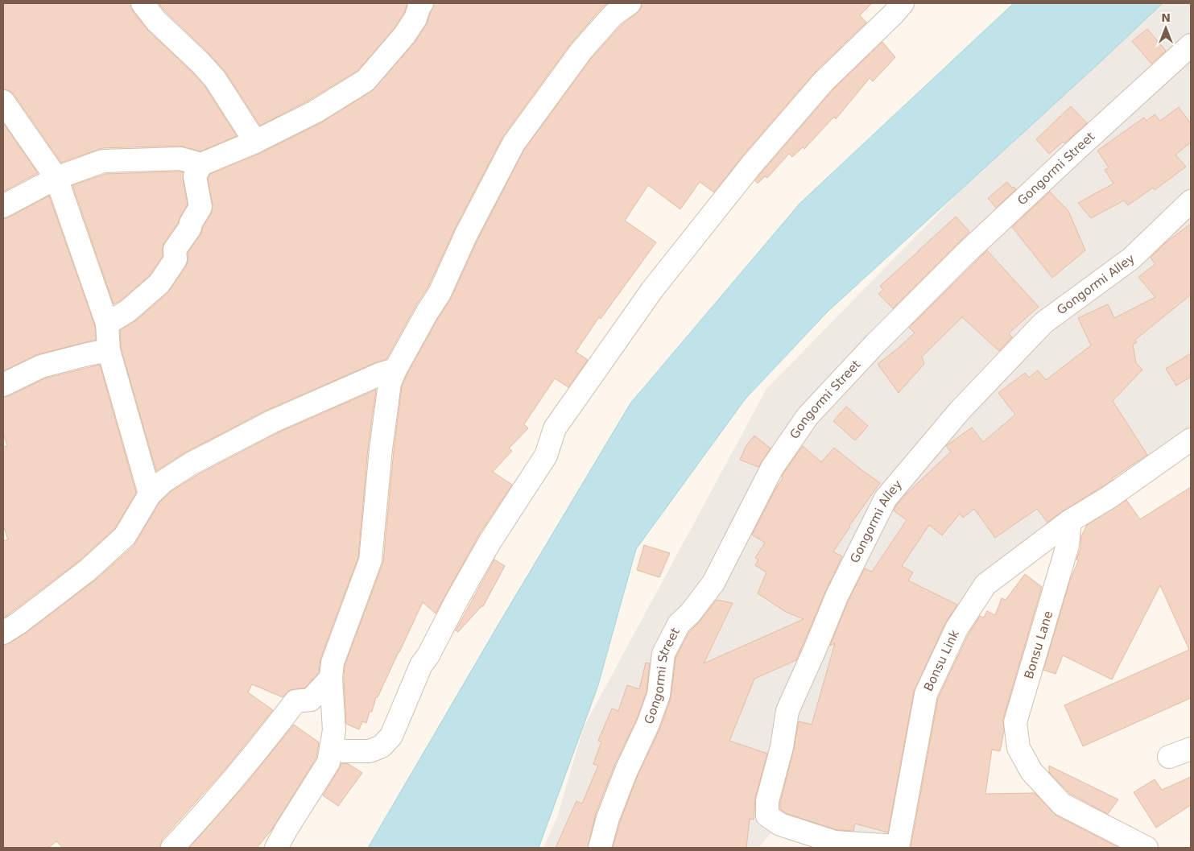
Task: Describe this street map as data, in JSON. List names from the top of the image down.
{
  "streets": {
    "street": [
      "Gongormi Street",
      "Gongormi Alley",
      "Bonsu Lane",
      "Bonsu Link"
    ]
  },
  "crossings": [
    ["Gongormi Alley", "Bonsu Link"],
    ["Bonsu Lane", "Bonsu Link"]
  ],
  "north": "top"
}
